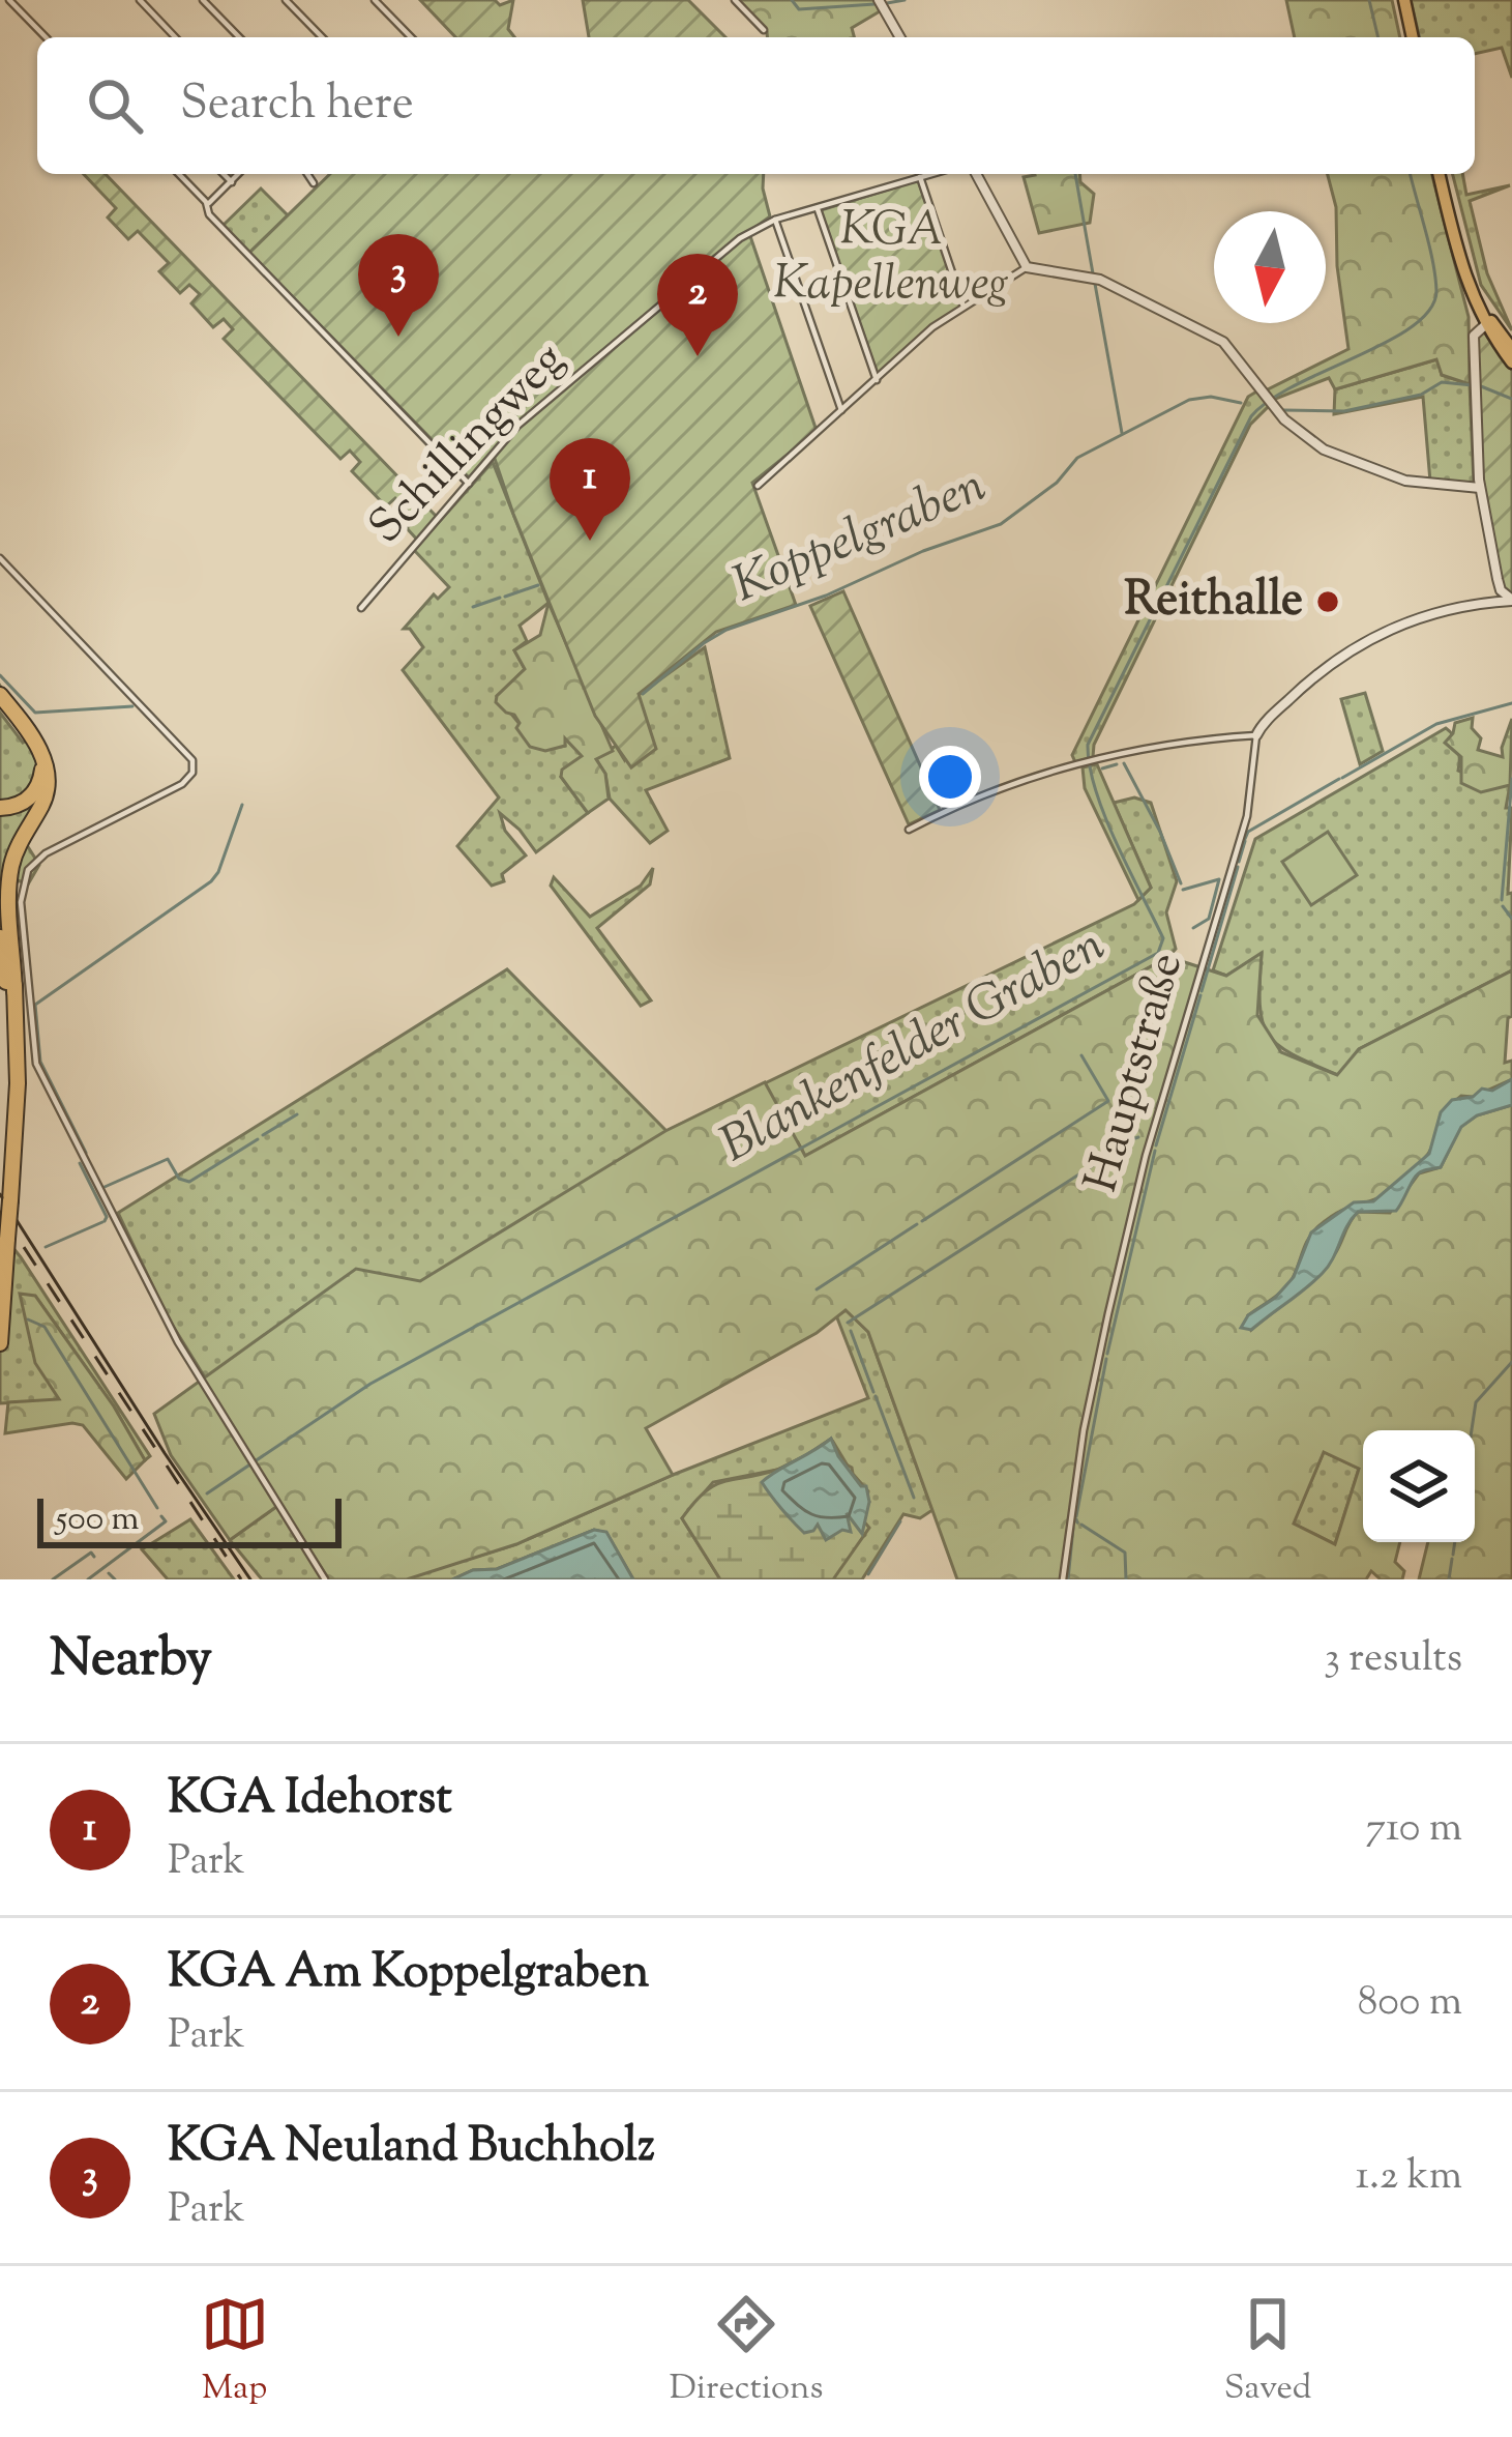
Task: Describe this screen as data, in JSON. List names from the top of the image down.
{
  "streets": {
    "street": ["Schillingweg", "Hauptstraße"]
  },
  "water": ["Koppelgraben", "Blankenfelder Graben"],
  "parks": ["KGA Kapellenweg"],
  "places": ["Reithalle"],
  "scale_bar": "500 m",
  "north": "bottom",
  "page": {
    "search": "Search here",
    "pins": ["3", "2", "1"],
    "scale": "500 m",
    "heading": ["Nearby", "3 results"],
    "list": [
      {
        "mark": "1",
        "name": "KGA Idehorst",
        "note": "Park",
        "value": "710 m"
      },
      {
        "mark": "2",
        "name": "KGA Am Koppelgraben",
        "note": "Park",
        "value": "800 m"
      },
      {
        "mark": "3",
        "name": "KGA Neuland Buchholz",
        "note": "Park",
        "value": "1.2 km"
      }
    ],
    "nav": ["Map", "Directions", "Saved"]
  }
}
